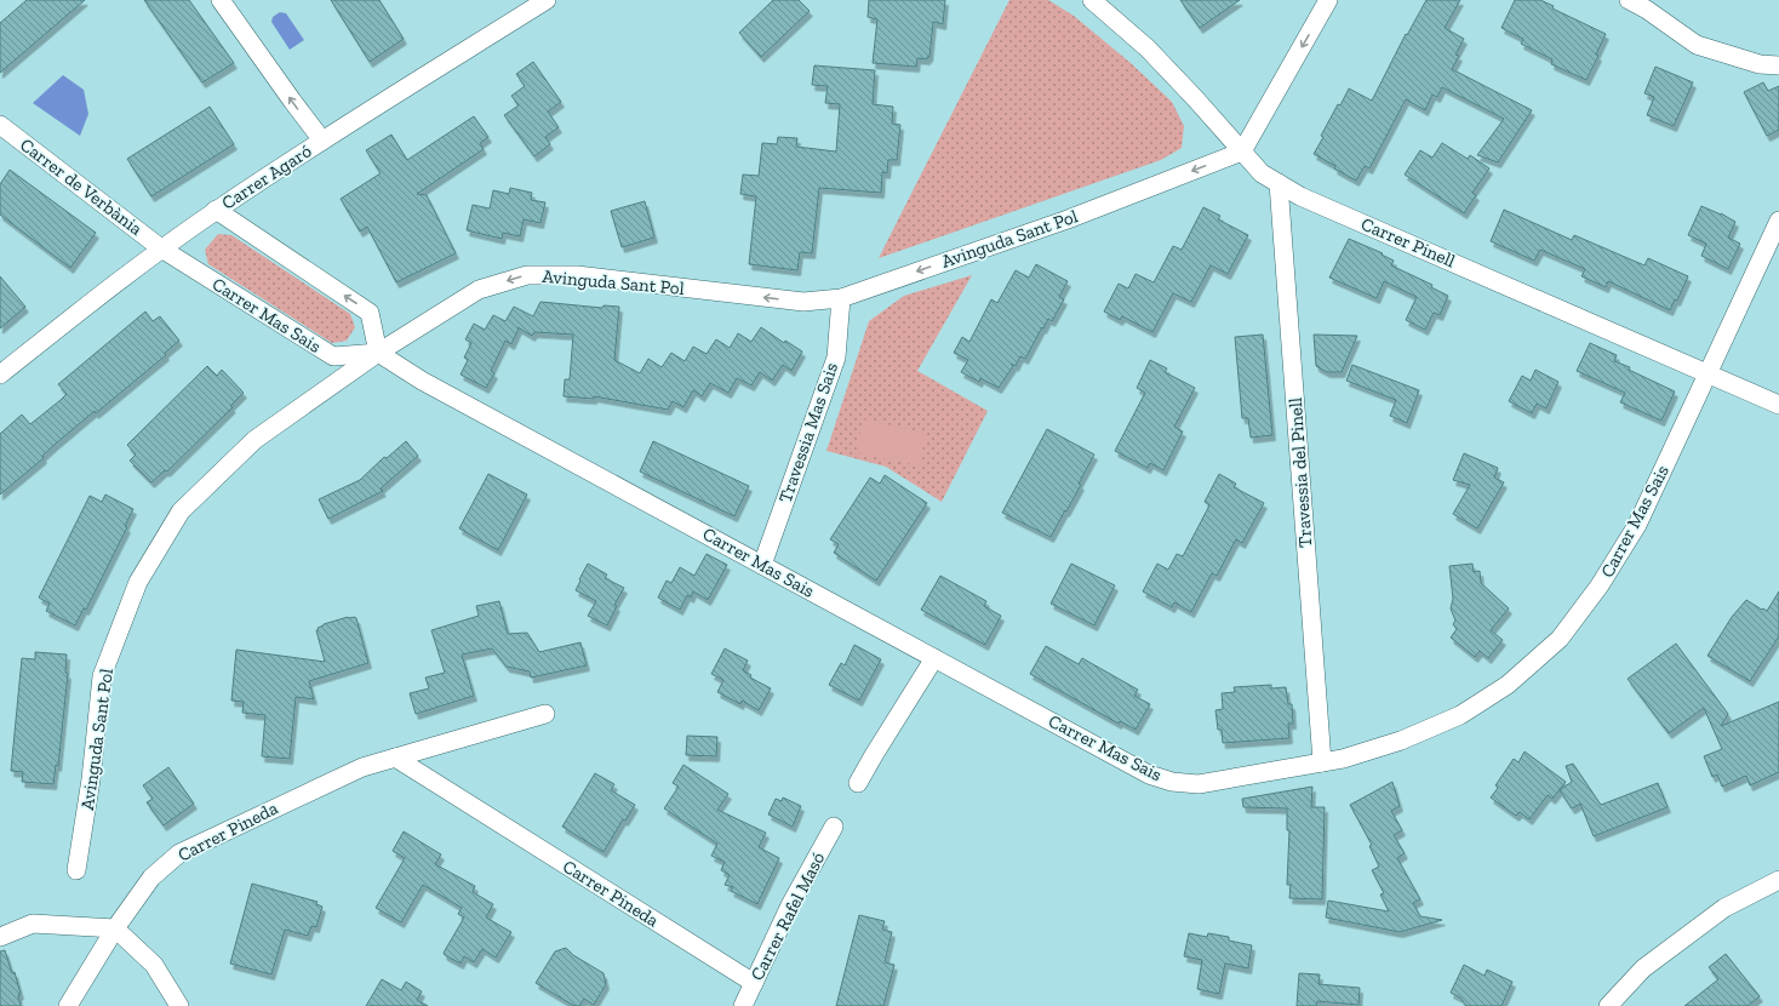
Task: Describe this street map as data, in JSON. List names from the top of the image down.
{
  "streets": {
    "street": [
      "Carrer Agaró",
      "Carrer de Verbània",
      "Avinguda Sant Pol",
      "Carrer Pinell",
      "Carrer Mas Sais",
      "Travessia Mas Sais",
      "Travessia del Pinell",
      "Carrer Pineda",
      "Carrer Rafel Masó"
    ]
  },
  "crossings": [
    ["Carrer Agaró", "Carrer de Verbània"],
    ["Carrer Agaró", "Carrer Mas Sais"],
    ["Carrer de Verbània", "Carrer Mas Sais"],
    ["Avinguda Sant Pol", "Carrer Pinell"],
    ["Avinguda Sant Pol", "Carrer Mas Sais"],
    ["Avinguda Sant Pol", "Travessia Mas Sais"],
    ["Carrer Pinell", "Carrer Mas Sais"],
    ["Carrer Pinell", "Travessia del Pinell"],
    ["Carrer Mas Sais", "Travessia Mas Sais"],
    ["Carrer Mas Sais", "Travessia del Pinell"],
    ["Carrer Pineda", "Carrer Rafel Masó"]
  ],
  "one_way": ["Avinguda Sant Pol"]
}
